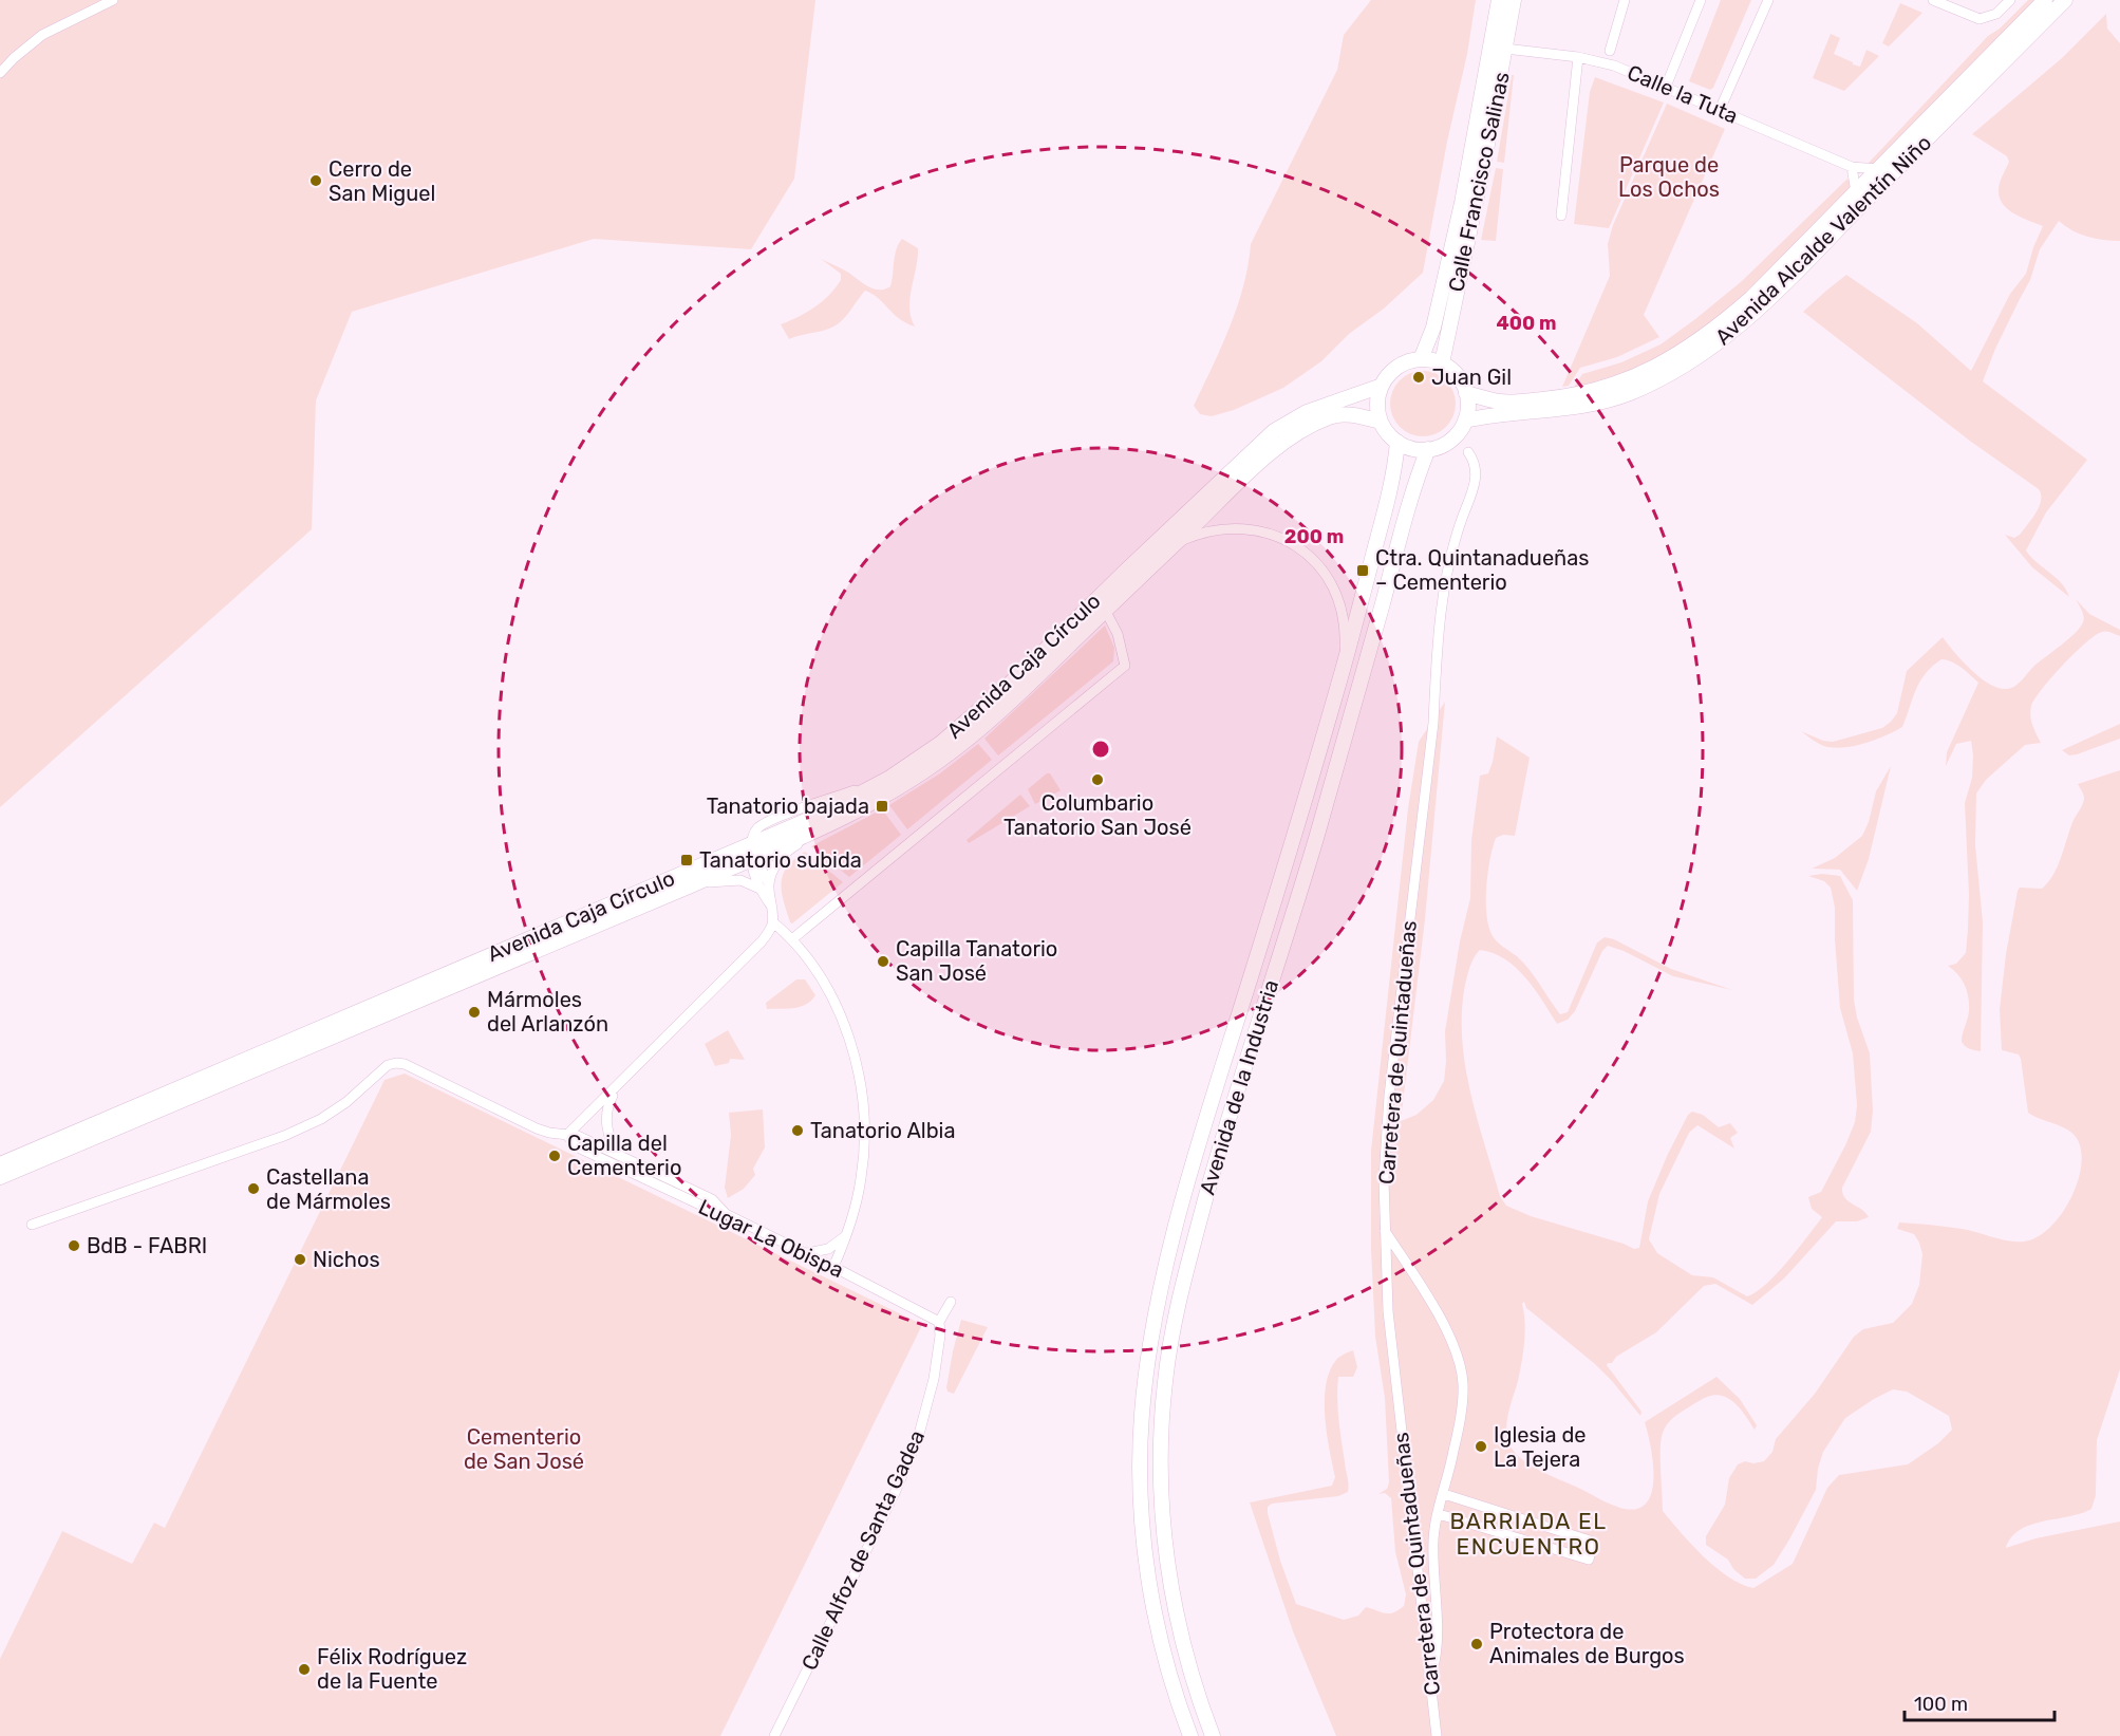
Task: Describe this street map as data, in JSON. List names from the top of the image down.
{
  "streets": {
    "main road": [
      "Calle Francisco Salinas",
      "Avenida Alcalde Valentín Niño",
      "Avenida Caja Círculo",
      "Avenida de la Industria"
    ],
    "street": [
      "Calle la Tuta",
      "Carretera de Quintadueñas",
      "Lugar La Obispa",
      "Calle Alfoz de Santa Gadea"
    ]
  },
  "crossings": [
    ["Calle la Tuta", "Calle Francisco Salinas"],
    ["Calle la Tuta", "Avenida Alcalde Valentín Niño"],
    ["Calle Francisco Salinas", "Avenida Alcalde Valentín Niño"],
    ["Calle Francisco Salinas", "Avenida Caja Círculo"],
    ["Calle Francisco Salinas", "Avenida de la Industria"],
    ["Avenida Alcalde Valentín Niño", "Avenida Caja Círculo"],
    ["Avenida Alcalde Valentín Niño", "Avenida de la Industria"],
    ["Avenida Caja Círculo", "Avenida de la Industria"],
    ["Lugar La Obispa", "Calle Alfoz de Santa Gadea"]
  ],
  "districts": ["BARRIADA EL ENCUENTRO"],
  "parks": ["Parque de Los Ochos", "Cementerio de San José"],
  "places": {
    "other": [
      "Cerro de San Miguel",
      "Juan Gil",
      "Columbario Tanatorio San José",
      "Capilla Tanatorio San José",
      "Mármoles del Arlanzón",
      "Tanatorio Albia",
      "Capilla del Cementerio",
      "Castellana de Mármoles",
      "BdB - FABRI",
      "Nichos",
      "Iglesia de La Tejera",
      "Protectora de Animales de Burgos",
      "Félix Rodríguez de la Fuente"
    ],
    "transit": ["Ctra. Quintanadueñas – Cementerio", "Tanatorio bajada", "Tanatorio subida"]
  },
  "scale_bar": "100 m",
  "rings": ["400 m", "200 m"]
}
